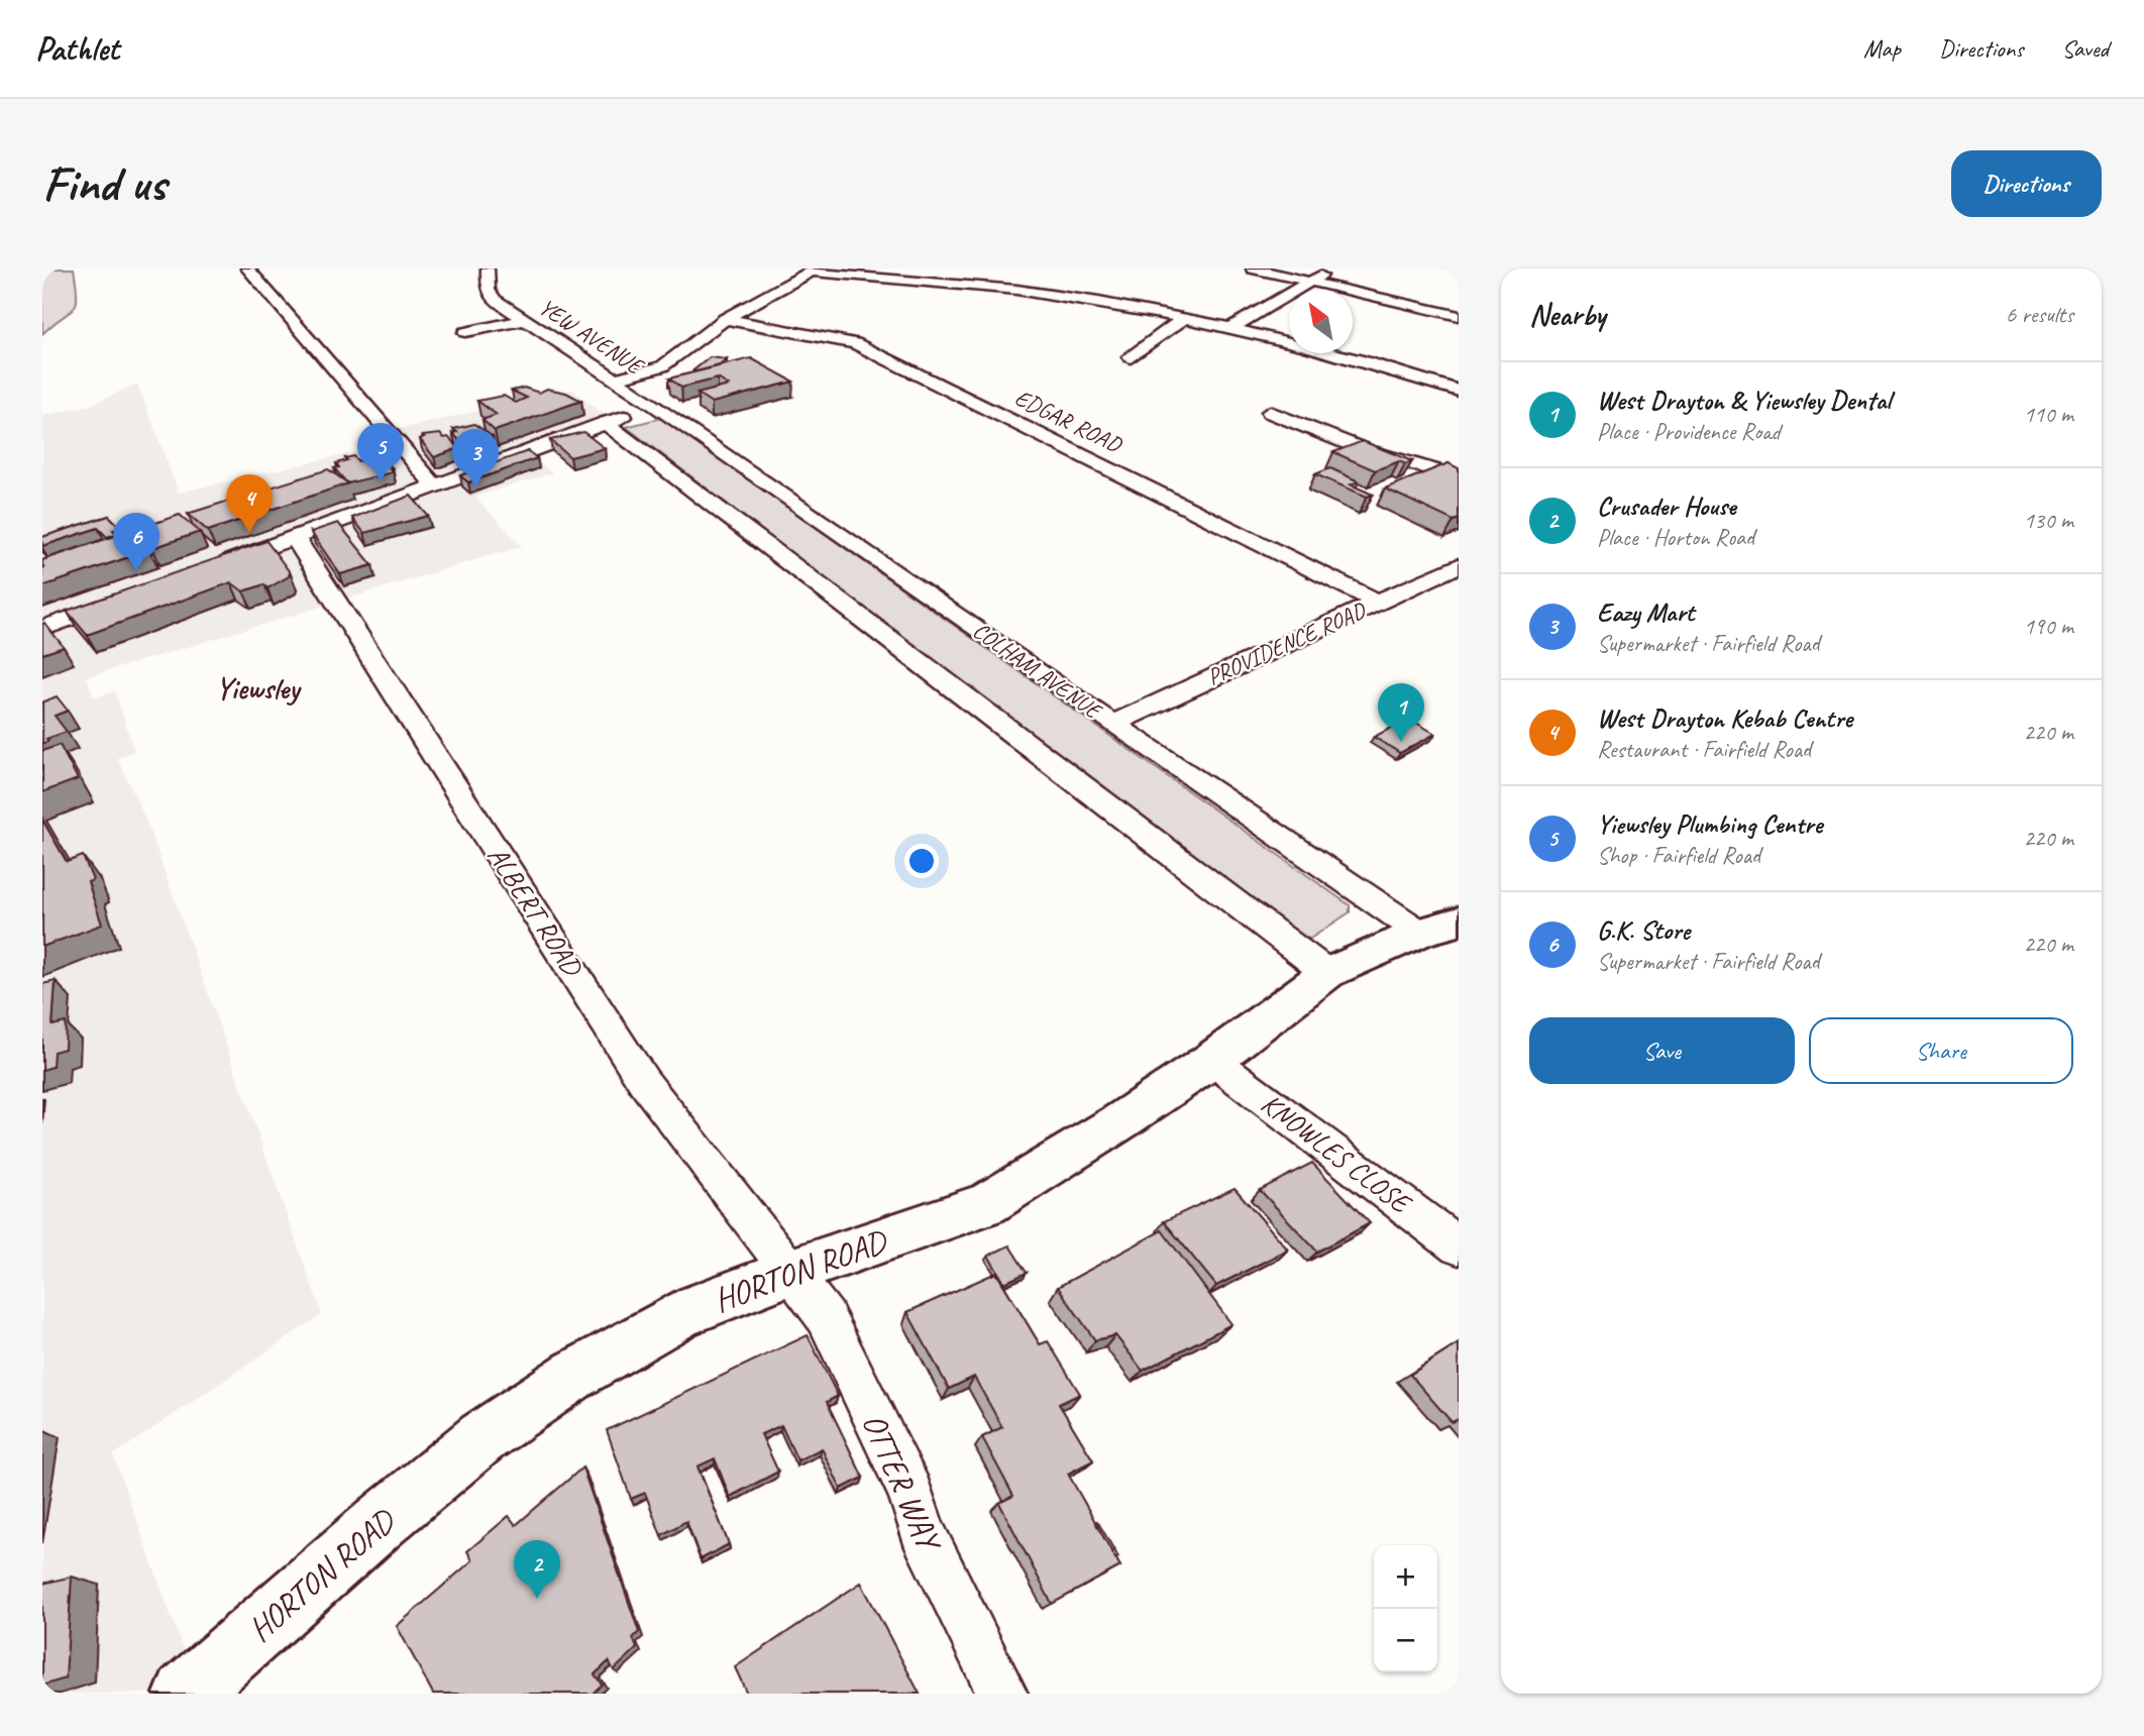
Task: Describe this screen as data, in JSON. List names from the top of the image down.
{
  "streets": {
    "street": [
      "YEW AVENUE",
      "EDGAR ROAD",
      "PROVIDENCE ROAD",
      "COLHAM AVENUE",
      "ALBERT ROAD",
      "KNOWLES CLOSE",
      "HORTON ROAD",
      "OTTER WAY"
    ]
  },
  "crossings": [
    ["YEW AVENUE", "COLHAM AVENUE"],
    ["EDGAR ROAD", "PROVIDENCE ROAD"],
    ["PROVIDENCE ROAD", "COLHAM AVENUE"],
    ["COLHAM AVENUE", "HORTON ROAD"],
    ["ALBERT ROAD", "HORTON ROAD"],
    ["ALBERT ROAD", "OTTER WAY"],
    ["KNOWLES CLOSE", "HORTON ROAD"],
    ["HORTON ROAD", "OTTER WAY"]
  ],
  "districts": ["Yiewsley"],
  "north": "top left",
  "page": {
    "header": "Pathlet",
    "nav": ["Map", "Directions", "Saved"],
    "buttons": [
      "Directions",
      ["Save", "Share"]
    ],
    "title": "Find us",
    "heading": ["Nearby", "6 results"],
    "list": [
      {
        "mark": "1",
        "name": "West Drayton & Yiewsley Dental",
        "note": "Place · Providence Road",
        "value": "110 m"
      },
      {
        "mark": "2",
        "name": "Crusader House",
        "note": "Place · Horton Road",
        "value": "130 m"
      },
      {
        "mark": "3",
        "name": "Eazy Mart",
        "note": "Supermarket · Fairfield Road",
        "value": "190 m"
      },
      {
        "mark": "4",
        "name": "West Drayton Kebab Centre",
        "note": "Restaurant · Fairfield Road",
        "value": "220 m"
      },
      {
        "mark": "5",
        "name": "Yiewsley Plumbing Centre",
        "note": "Shop · Fairfield Road",
        "value": "220 m"
      },
      {
        "mark": "6",
        "name": "G.K. Store",
        "note": "Supermarket · Fairfield Road",
        "value": "220 m"
      }
    ],
    "pins": [
      "5",
      "3",
      "4",
      "6",
      "1",
      "2"
    ],
    "map_buttons": ["+", "−"]
  }
}
